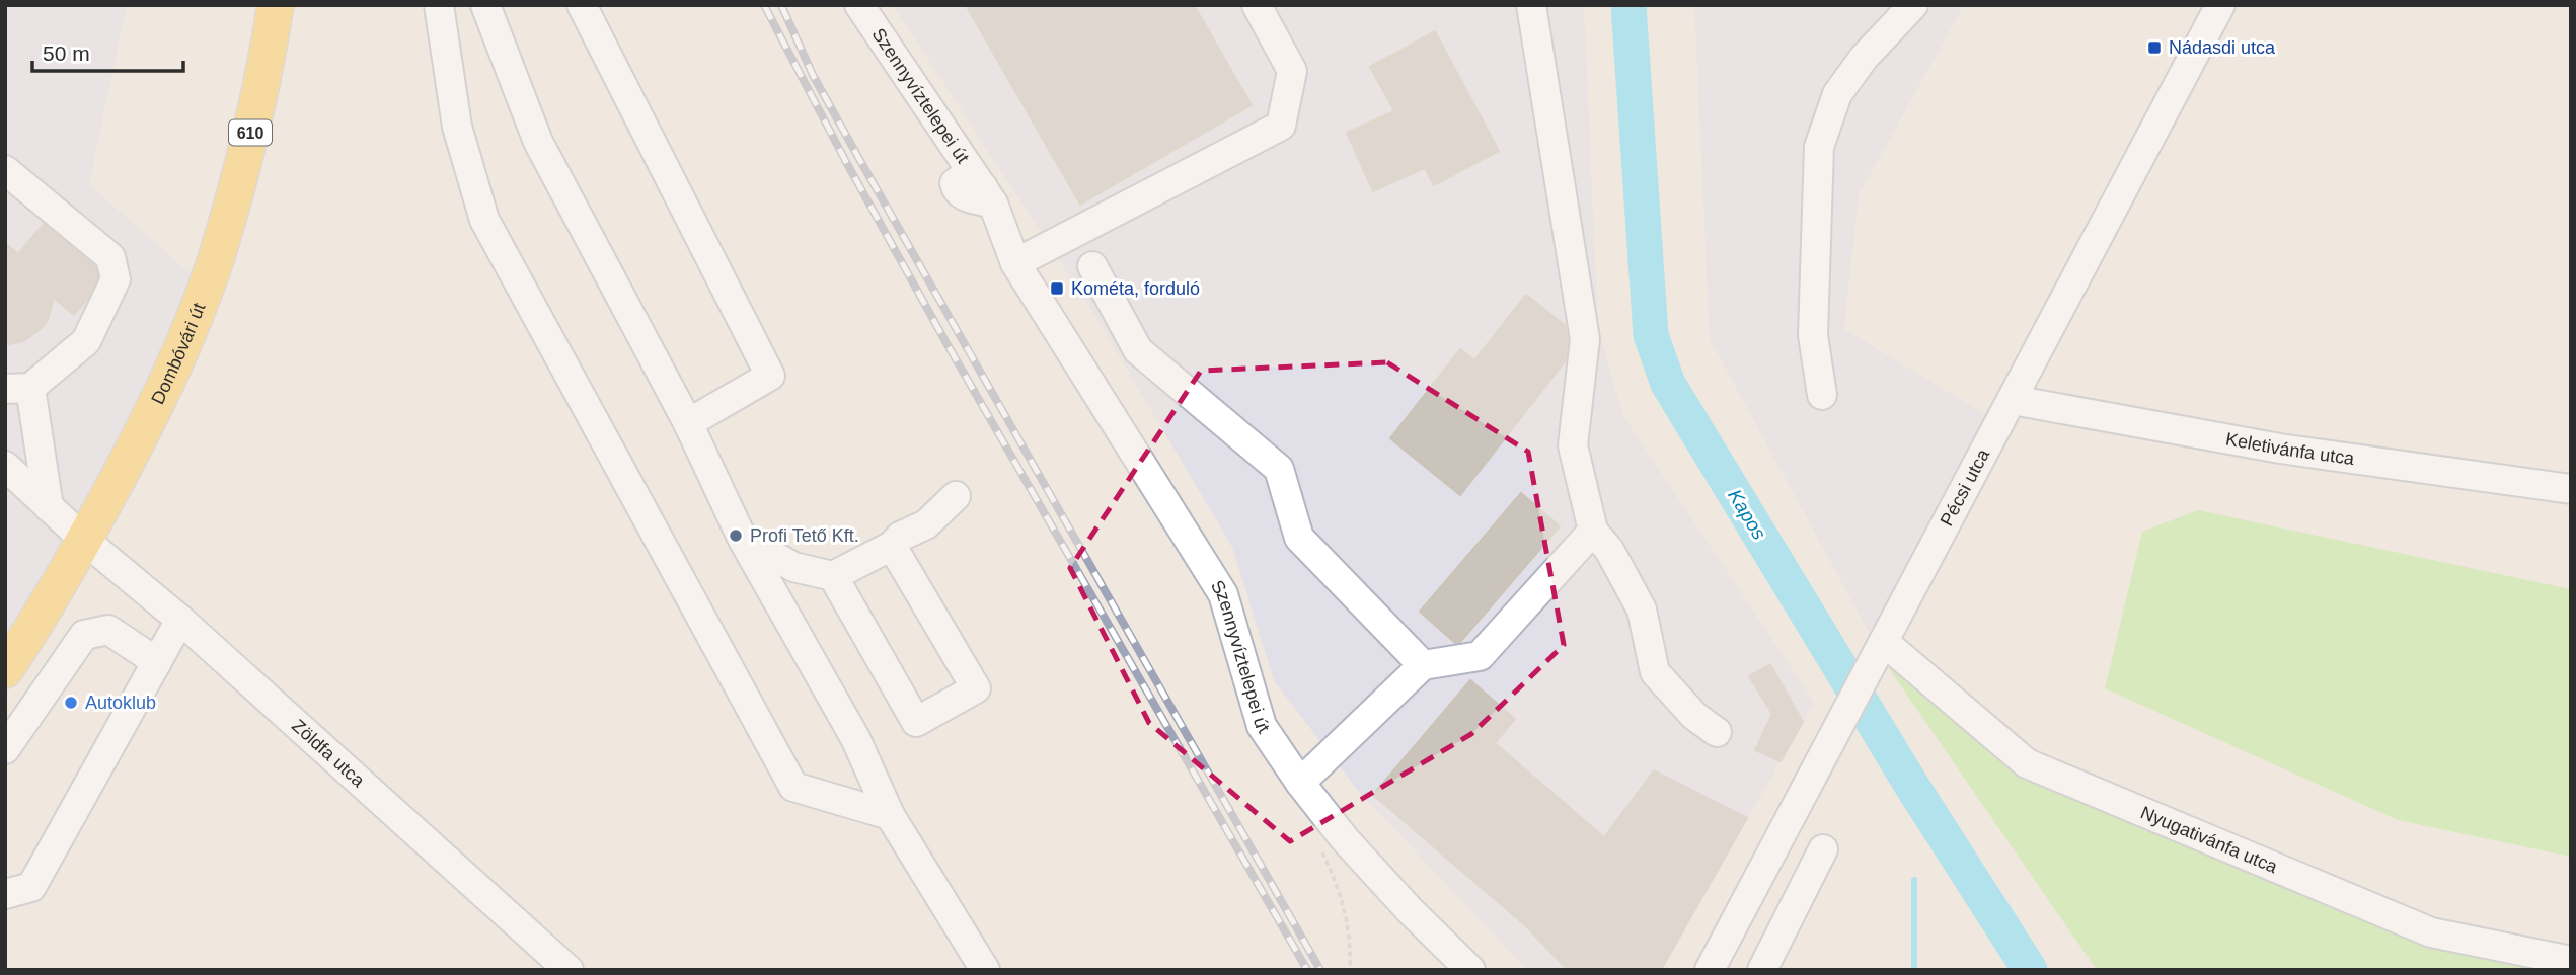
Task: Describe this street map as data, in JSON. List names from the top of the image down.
{
  "streets": {
    "main road": ["610", "Dombóvári út"],
    "street": [
      "Szennyvíztelepei út",
      "Keletivánfa utca",
      "Pécsi utca",
      "Zöldfa utca",
      "Nyugativánfa utca"
    ]
  },
  "crossings": [
    ["Dombóvári út", "Zöldfa utca"],
    ["Keletivánfa utca", "Pécsi utca"],
    ["Pécsi utca", "Nyugativánfa utca"]
  ],
  "water": ["Kapos"],
  "places": {
    "transit": ["Nádasdi utca", "Kométa, forduló"],
    "other": ["Profi Tető Kft.", "Autoklub"]
  },
  "scale_bar": "50 m"
}
